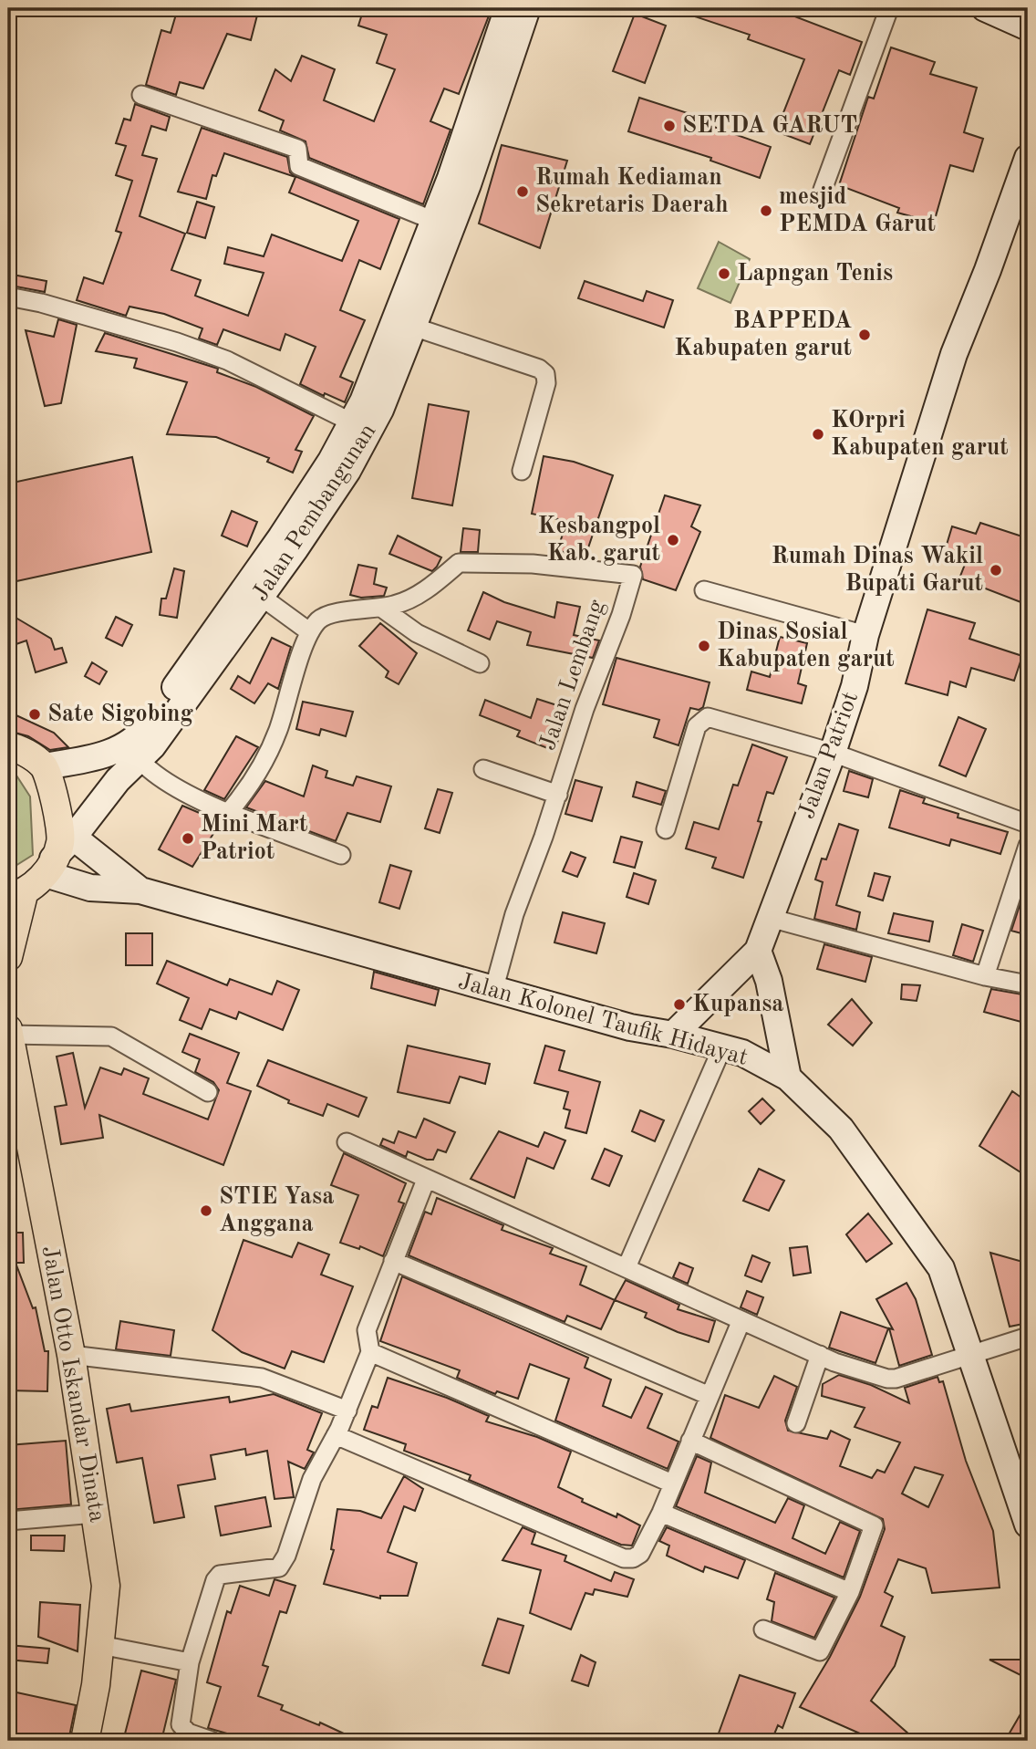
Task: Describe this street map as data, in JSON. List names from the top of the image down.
{
  "streets": {
    "main road": [
      "Jalan Pembangunan",
      "Jalan Patriot",
      "Jalan Kolonel Taufik Hidayat",
      "Jalan Otto Iskandar Dinata"
    ],
    "street": ["Jalan Lembang"]
  },
  "crossings": [
    ["Jalan Lembang", "Jalan Kolonel Taufik Hidayat"],
    ["Jalan Patriot", "Jalan Kolonel Taufik Hidayat"]
  ],
  "places": [
    "SETDA GARUT",
    "Rumah Kediaman Sekretaris Daerah",
    "mesjid PEMDA Garut",
    "Lapngan Tenis",
    "BAPPEDA Kabupaten garut",
    "KOrpri Kabupaten garut",
    "Kesbangpol Kab. garut",
    "Rumah Dinas Wakil Bupati Garut",
    "Dinas Sosial Kabupaten garut",
    "Sate Sigobing",
    "Mini Mart Patriot",
    "Kupansa",
    "STIE Yasa Anggana"
  ]
}
